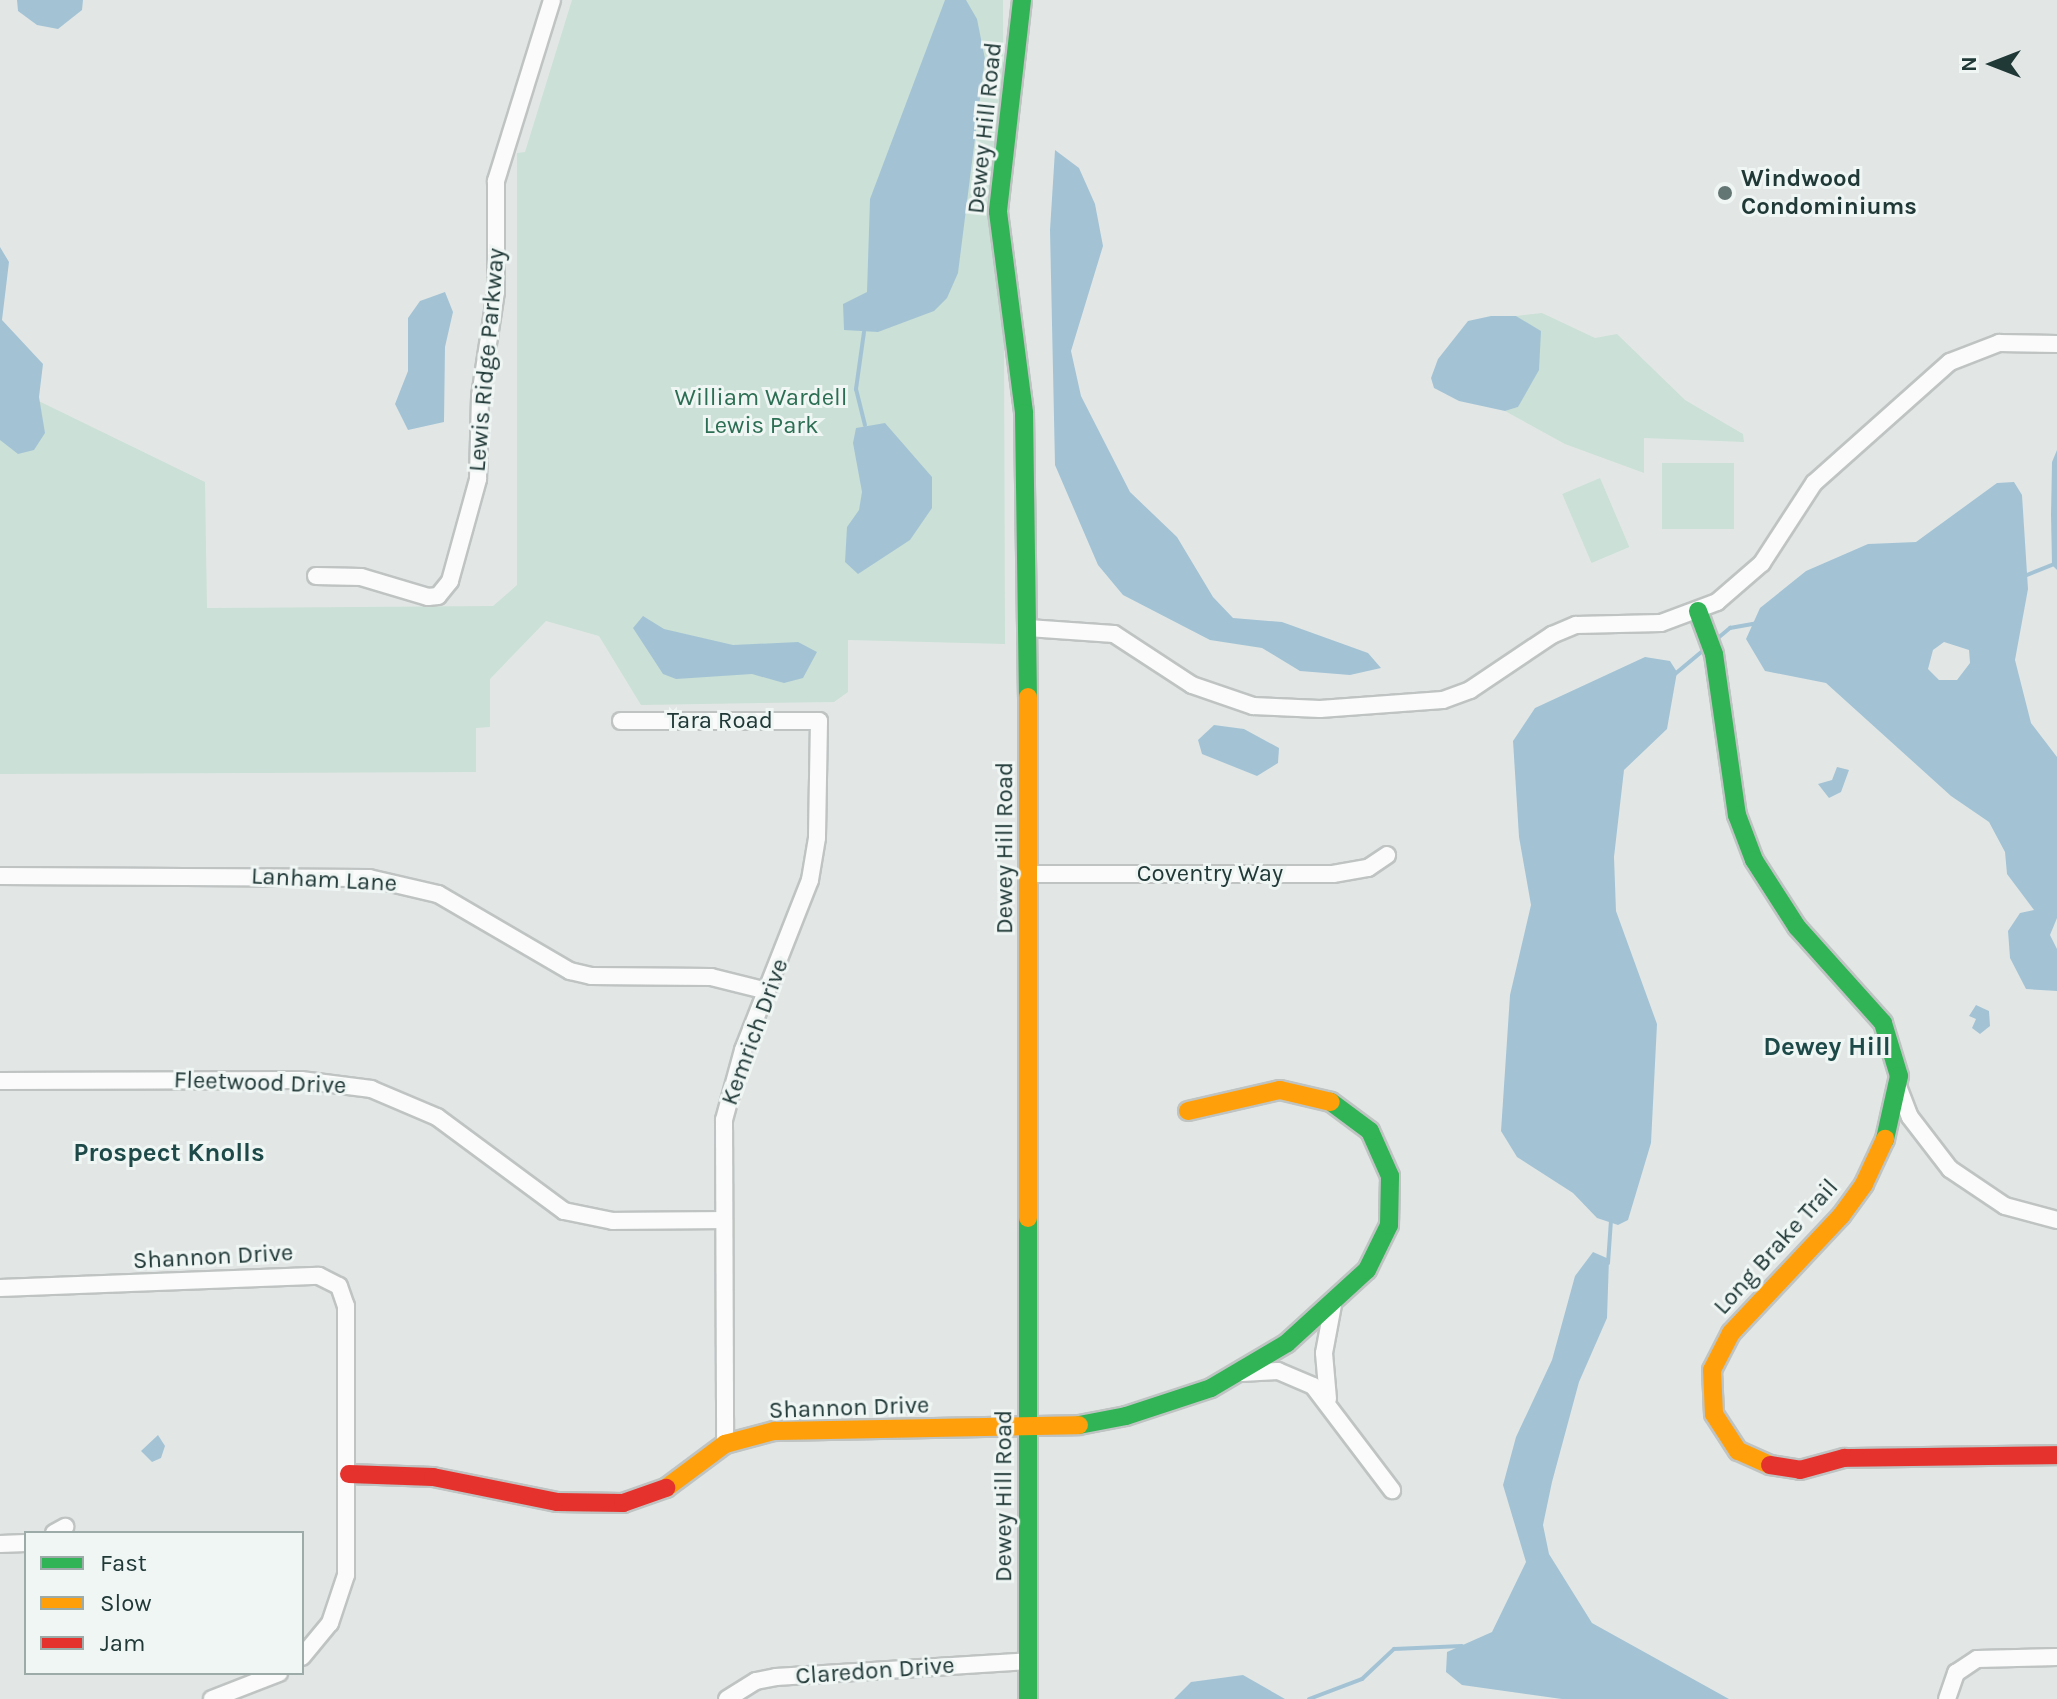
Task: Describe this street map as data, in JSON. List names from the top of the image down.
{
  "streets": {
    "street": [
      "Dewey Hill Road",
      "Lewis Ridge Parkway",
      "Tara Road",
      "Coventry Way",
      "Lanham Lane",
      "Kemrich Drive",
      "Fleetwood Drive",
      "Long Brake Trail",
      "Shannon Drive",
      "Claredon Drive"
    ]
  },
  "crossings": [
    ["Dewey Hill Road", "Coventry Way"],
    ["Dewey Hill Road", "Shannon Drive"],
    ["Dewey Hill Road", "Claredon Drive"],
    ["Tara Road", "Kemrich Drive"],
    ["Lanham Lane", "Kemrich Drive"],
    ["Kemrich Drive", "Fleetwood Drive"],
    ["Kemrich Drive", "Shannon Drive"]
  ],
  "districts": ["Dewey Hill", "Prospect Knolls"],
  "parks": ["William Wardell Lewis Park"],
  "places": ["Windwood Condominiums"],
  "legend": ["Fast", "Slow", "Jam"],
  "north": "left"
}
